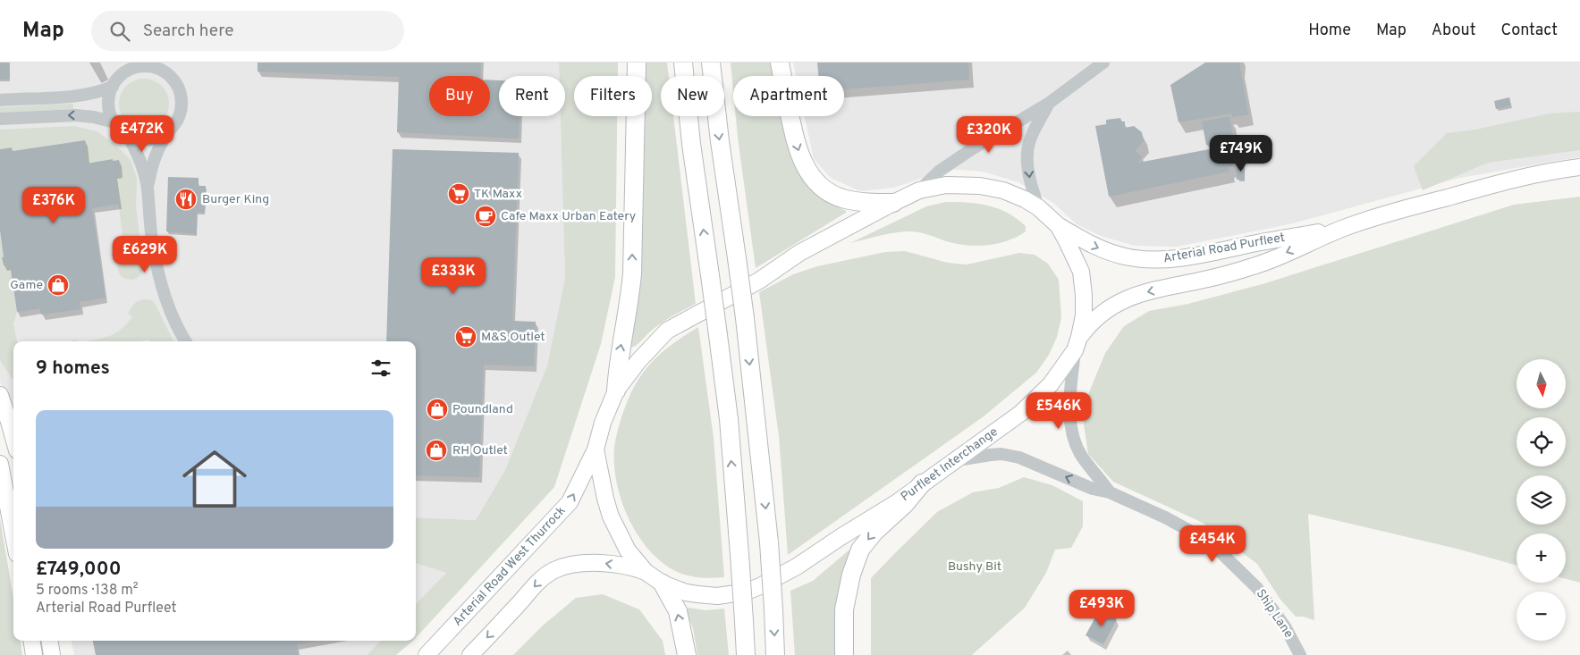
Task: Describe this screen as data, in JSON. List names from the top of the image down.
{
  "streets": {
    "main road": ["Arterial Road Purfleet", "Purfleet Interchange", "Arterial Road West Thurrock"],
    "street": ["Ship Lane"]
  },
  "crossings": [
    ["Arterial Road Purfleet", "Purfleet Interchange"],
    ["Arterial Road Purfleet", "Ship Lane"],
    ["Purfleet Interchange", "Arterial Road West Thurrock"],
    ["Purfleet Interchange", "Ship Lane"]
  ],
  "one_way": ["Arterial Road West Thurrock"],
  "parks": ["Bushy Bit"],
  "places": {
    "supermarket": ["TK Maxx", "M&S Outlet"],
    "restaurant": ["Burger King"],
    "cafe": ["Cafe Maxx Urban Eatery"],
    "shop": ["Game", "Poundland", "RH Outlet"]
  },
  "north": "bottom",
  "page": {
    "header": "Map",
    "search": "Search here",
    "nav": [
      "Home",
      "Map",
      "About",
      "Contact"
    ],
    "chip": [
      "Buy",
      "Rent",
      "Filters",
      "New",
      "Apartment"
    ],
    "price": [
      "£472K",
      "£320K",
      "£749K",
      "£376K",
      "£629K",
      "£333K",
      "£546K",
      "£454K",
      "£493K"
    ],
    "heading": "9 homes",
    "map_buttons": ["+", "−"],
    "list": [
      {
        "name": "£749,000",
        "note": "5 rooms · 138 m² · Arterial Road Purfleet"
      }
    ]
  }
}
